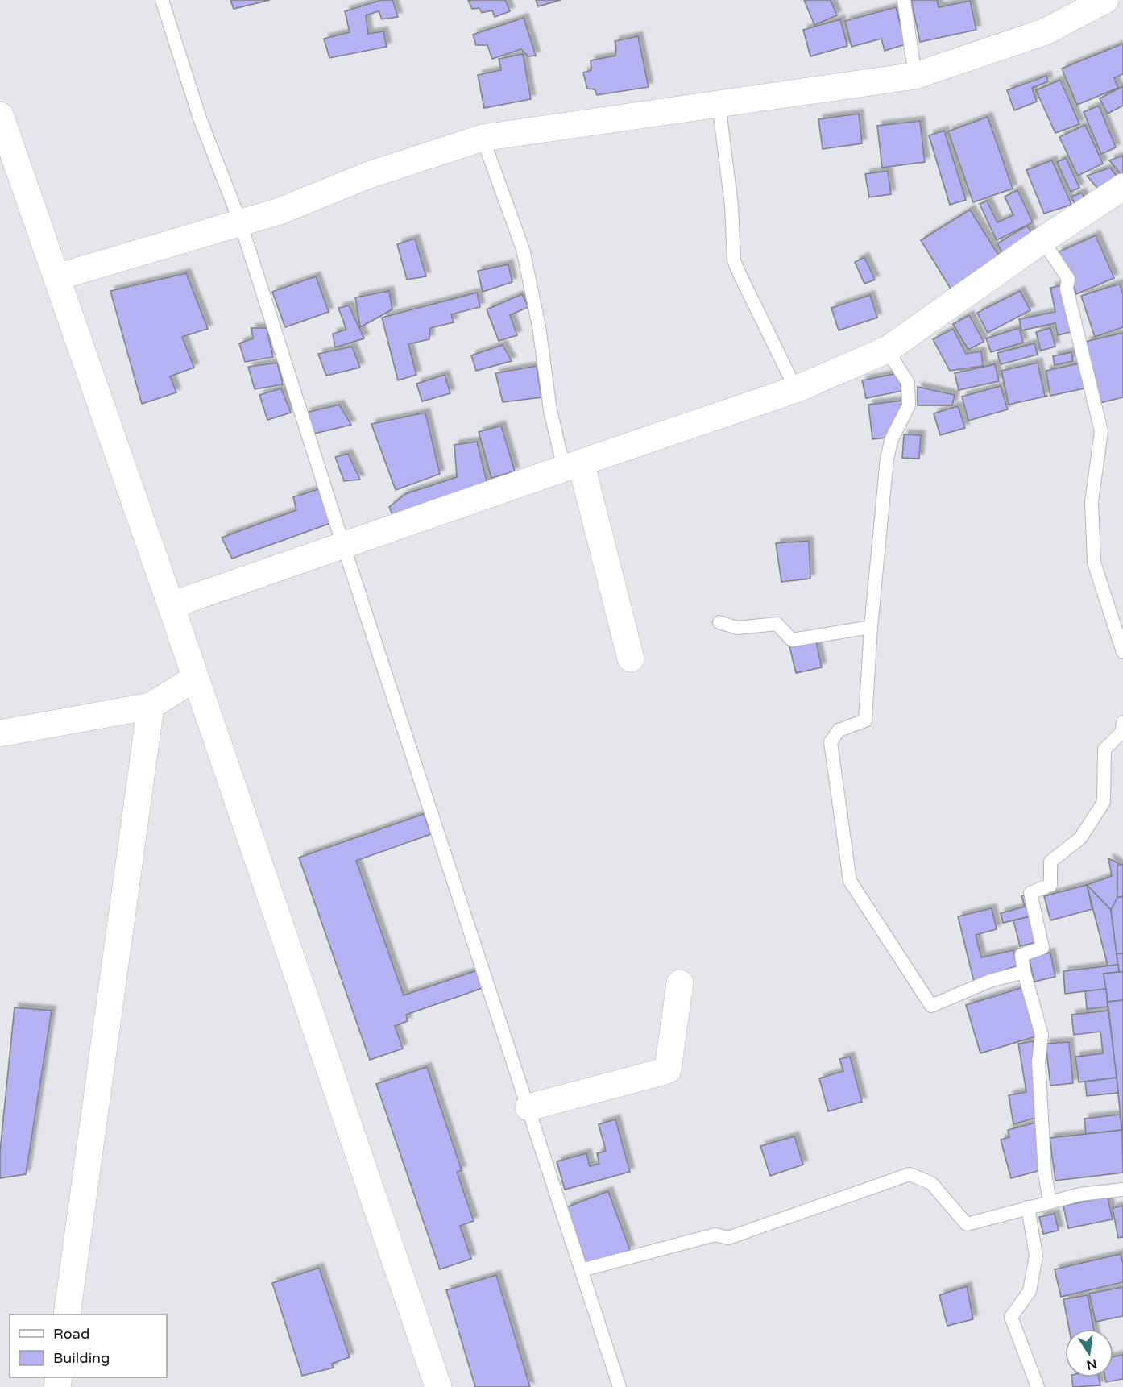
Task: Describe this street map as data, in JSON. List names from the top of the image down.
{
  "legend": ["Road", "Building"],
  "north": "bottom"
}
